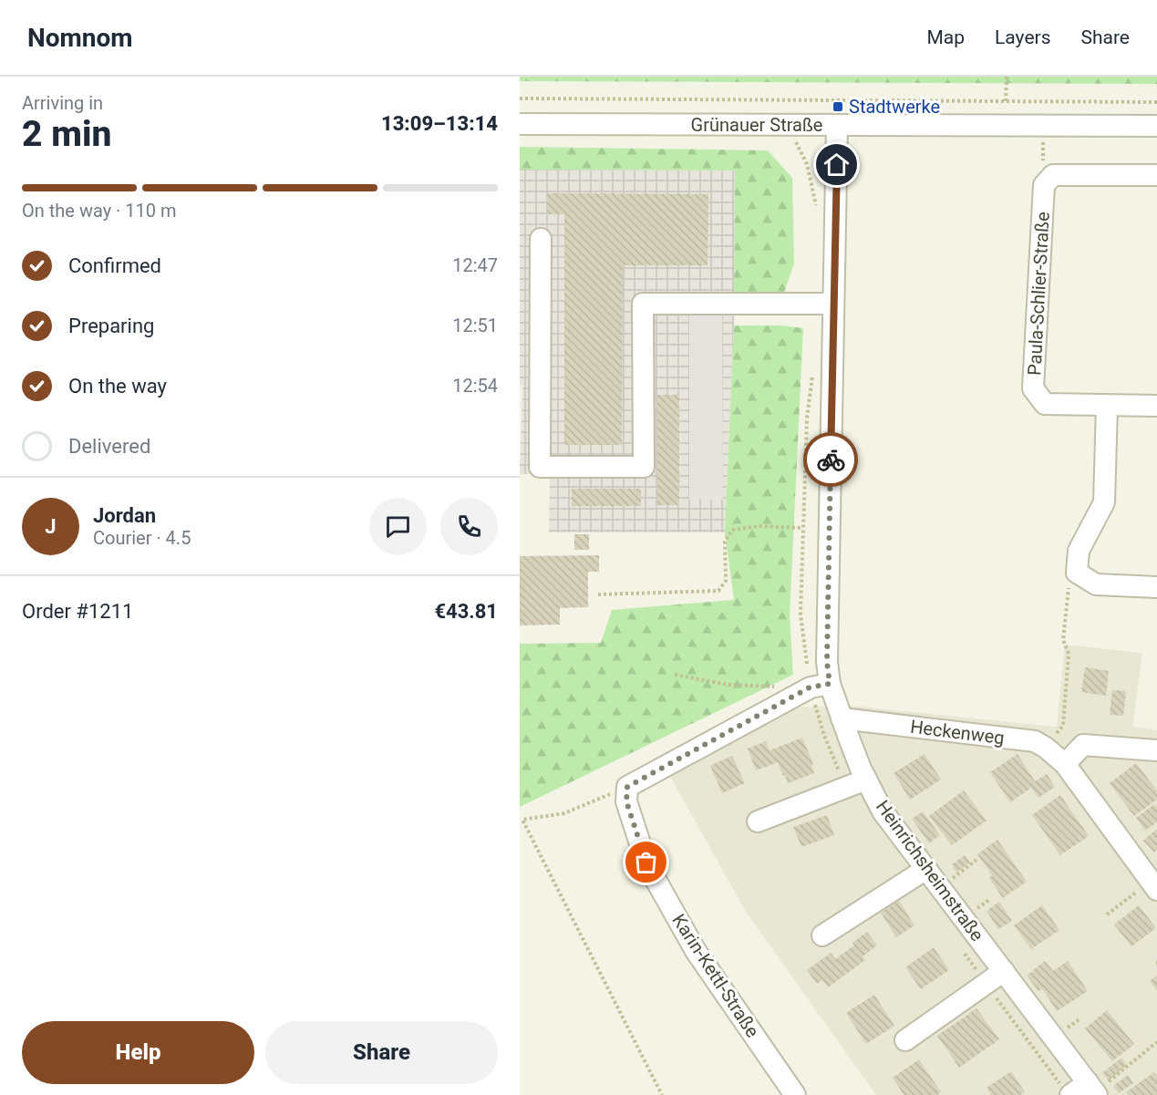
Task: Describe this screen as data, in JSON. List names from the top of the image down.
{
  "streets": {
    "street": [
      "Grünauer Straße",
      "Paula-Schlier-Straße",
      "Heckenweg",
      "Heinrichsheimstraße",
      "Karin-Kettl-Straße"
    ]
  },
  "crossings": [
    ["Grünauer Straße", "Heinrichsheimstraße"],
    ["Heckenweg", "Heinrichsheimstraße"]
  ],
  "places": {
    "transit": ["Stadtwerke"]
  },
  "page": {
    "header": "Nomnom",
    "nav": ["Map", "Layers", "Share"],
    "heading": ["2 min", "Arriving in", "13:09–13:14"],
    "panel": [
      "Jordan",
      "Courier · 4.5",
      "Order #1211",
      "€43.81"
    ],
    "bar": "On the way · 110 m",
    "list": [
      ["Confirmed", "12:47"],
      ["Preparing", "12:51"],
      ["On the way", "12:54"],
      "Delivered"
    ],
    "round": "J",
    "buttons": ["Help", "Share"]
  }
}
